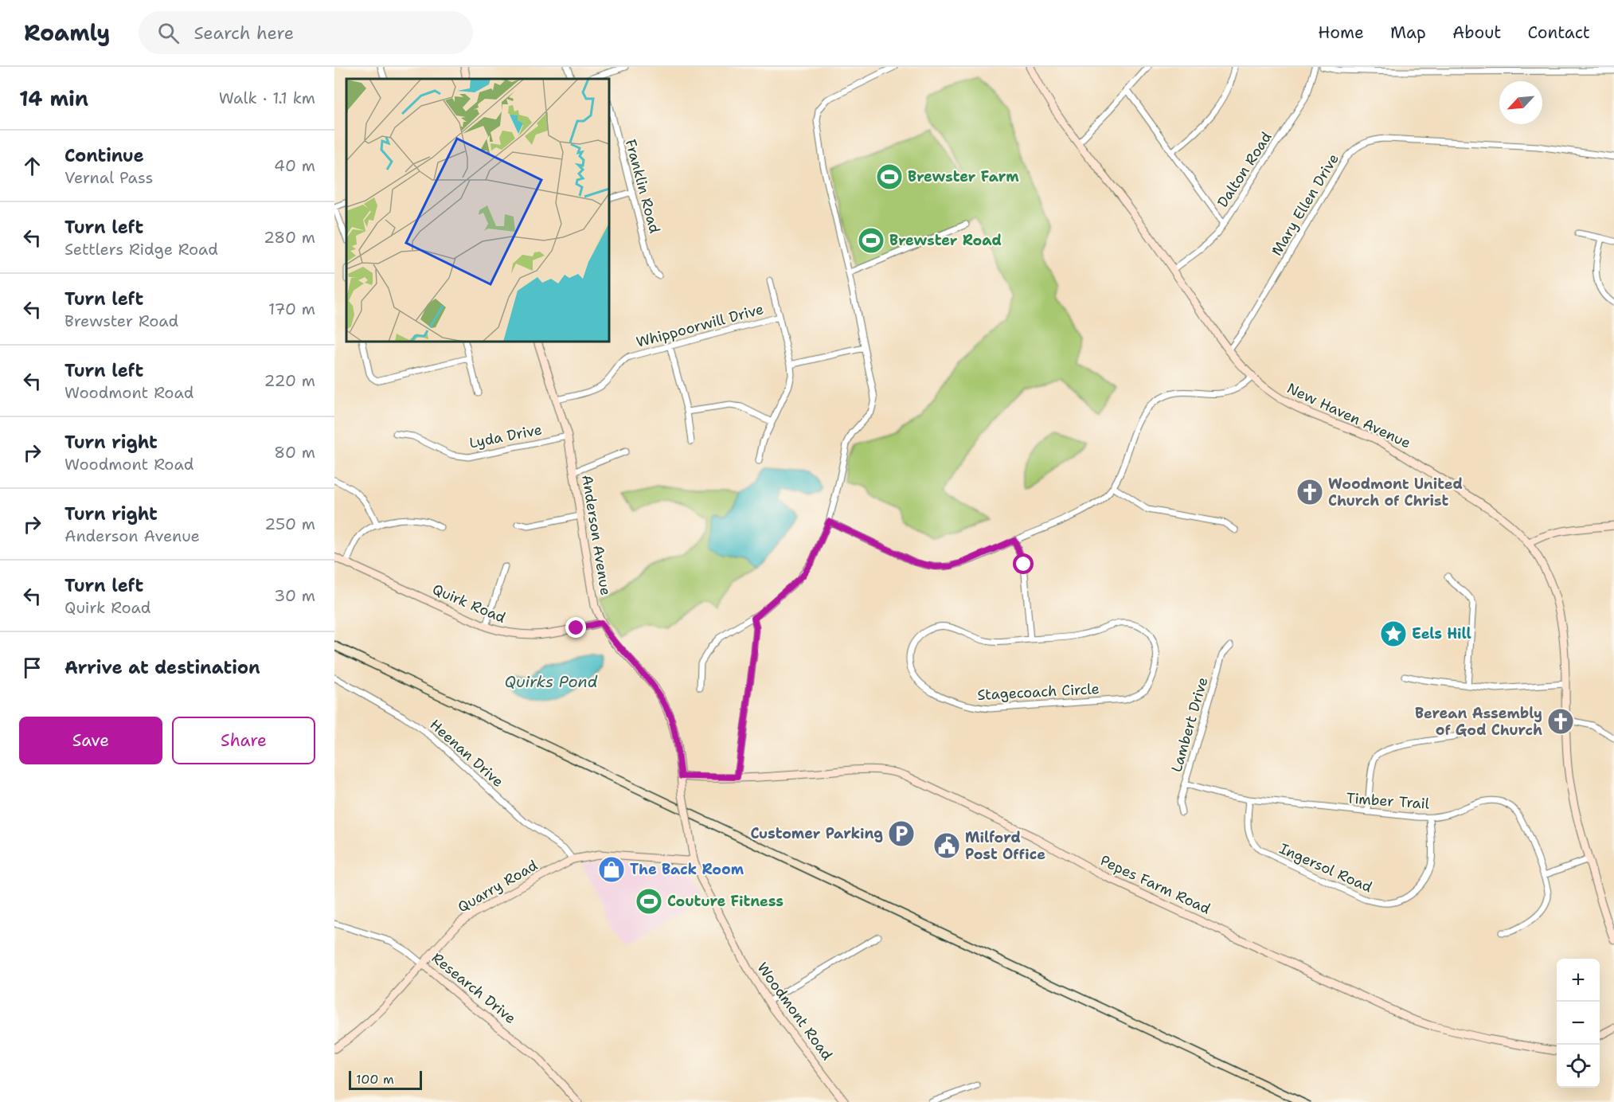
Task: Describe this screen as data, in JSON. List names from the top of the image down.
{
  "streets": {
    "main road": [
      "New Haven Avenue",
      "Anderson Avenue",
      "Quirk Road",
      "Pepes Farm Road",
      "Quarry Road",
      "Research Drive",
      "Woodmont Road"
    ],
    "street": [
      "Dalton Road",
      "Franklin Road",
      "Mary Ellen Drive",
      "Whippoorwill Drive",
      "Lyda Drive",
      "Stagecoach Circle",
      "Lambert Drive",
      "Heenan Drive",
      "Timber Trail",
      "Ingersol Road"
    ]
  },
  "crossings": [
    ["Dalton Road", "New Haven Avenue"],
    ["Mary Ellen Drive", "New Haven Avenue"],
    ["Whippoorwill Drive", "Anderson Avenue"],
    ["Lyda Drive", "Anderson Avenue"],
    ["Anderson Avenue", "Quirk Road"],
    ["Anderson Avenue", "Woodmont Road"],
    ["Lambert Drive", "Timber Trail"],
    ["Heenan Drive", "Quarry Road"],
    ["Timber Trail", "Ingersol Road"],
    ["Quarry Road", "Research Drive"],
    ["Quarry Road", "Woodmont Road"]
  ],
  "water": ["Quirks Pond"],
  "places": {
    "sports": ["Brewster Farm", "Brewster Road", "Couture Fitness"],
    "church": ["Woodmont United Church of Christ", "Berean Assembly of God Church"],
    "place": ["Eels Hill"],
    "parking": ["Customer Parking"],
    "public building": ["Milford Post Office"],
    "shop": ["The Back Room"]
  },
  "scale_bar": "100 m",
  "north": "bottom left",
  "page": {
    "header": "Roamly",
    "search": "Search here",
    "nav": [
      "Home",
      "Map",
      "About",
      "Contact"
    ],
    "heading": ["14 min", "Walk · 1.1 km"],
    "list": [
      ["Continue", "Vernal Pass", "40 m"],
      ["Turn left", "Settlers Ridge Road", "280 m"],
      ["Turn left", "Brewster Road", "170 m"],
      ["Turn left", "Woodmont Road", "220 m"],
      ["Turn right", "Woodmont Road", "80 m"],
      ["Turn right", "Anderson Avenue", "250 m"],
      ["Turn left", "Quirk Road", "30 m"],
      "Arrive at destination"
    ],
    "buttons": ["Save", "Share"],
    "map_buttons": ["+", "−"],
    "scale": "100 m"
  }
}
